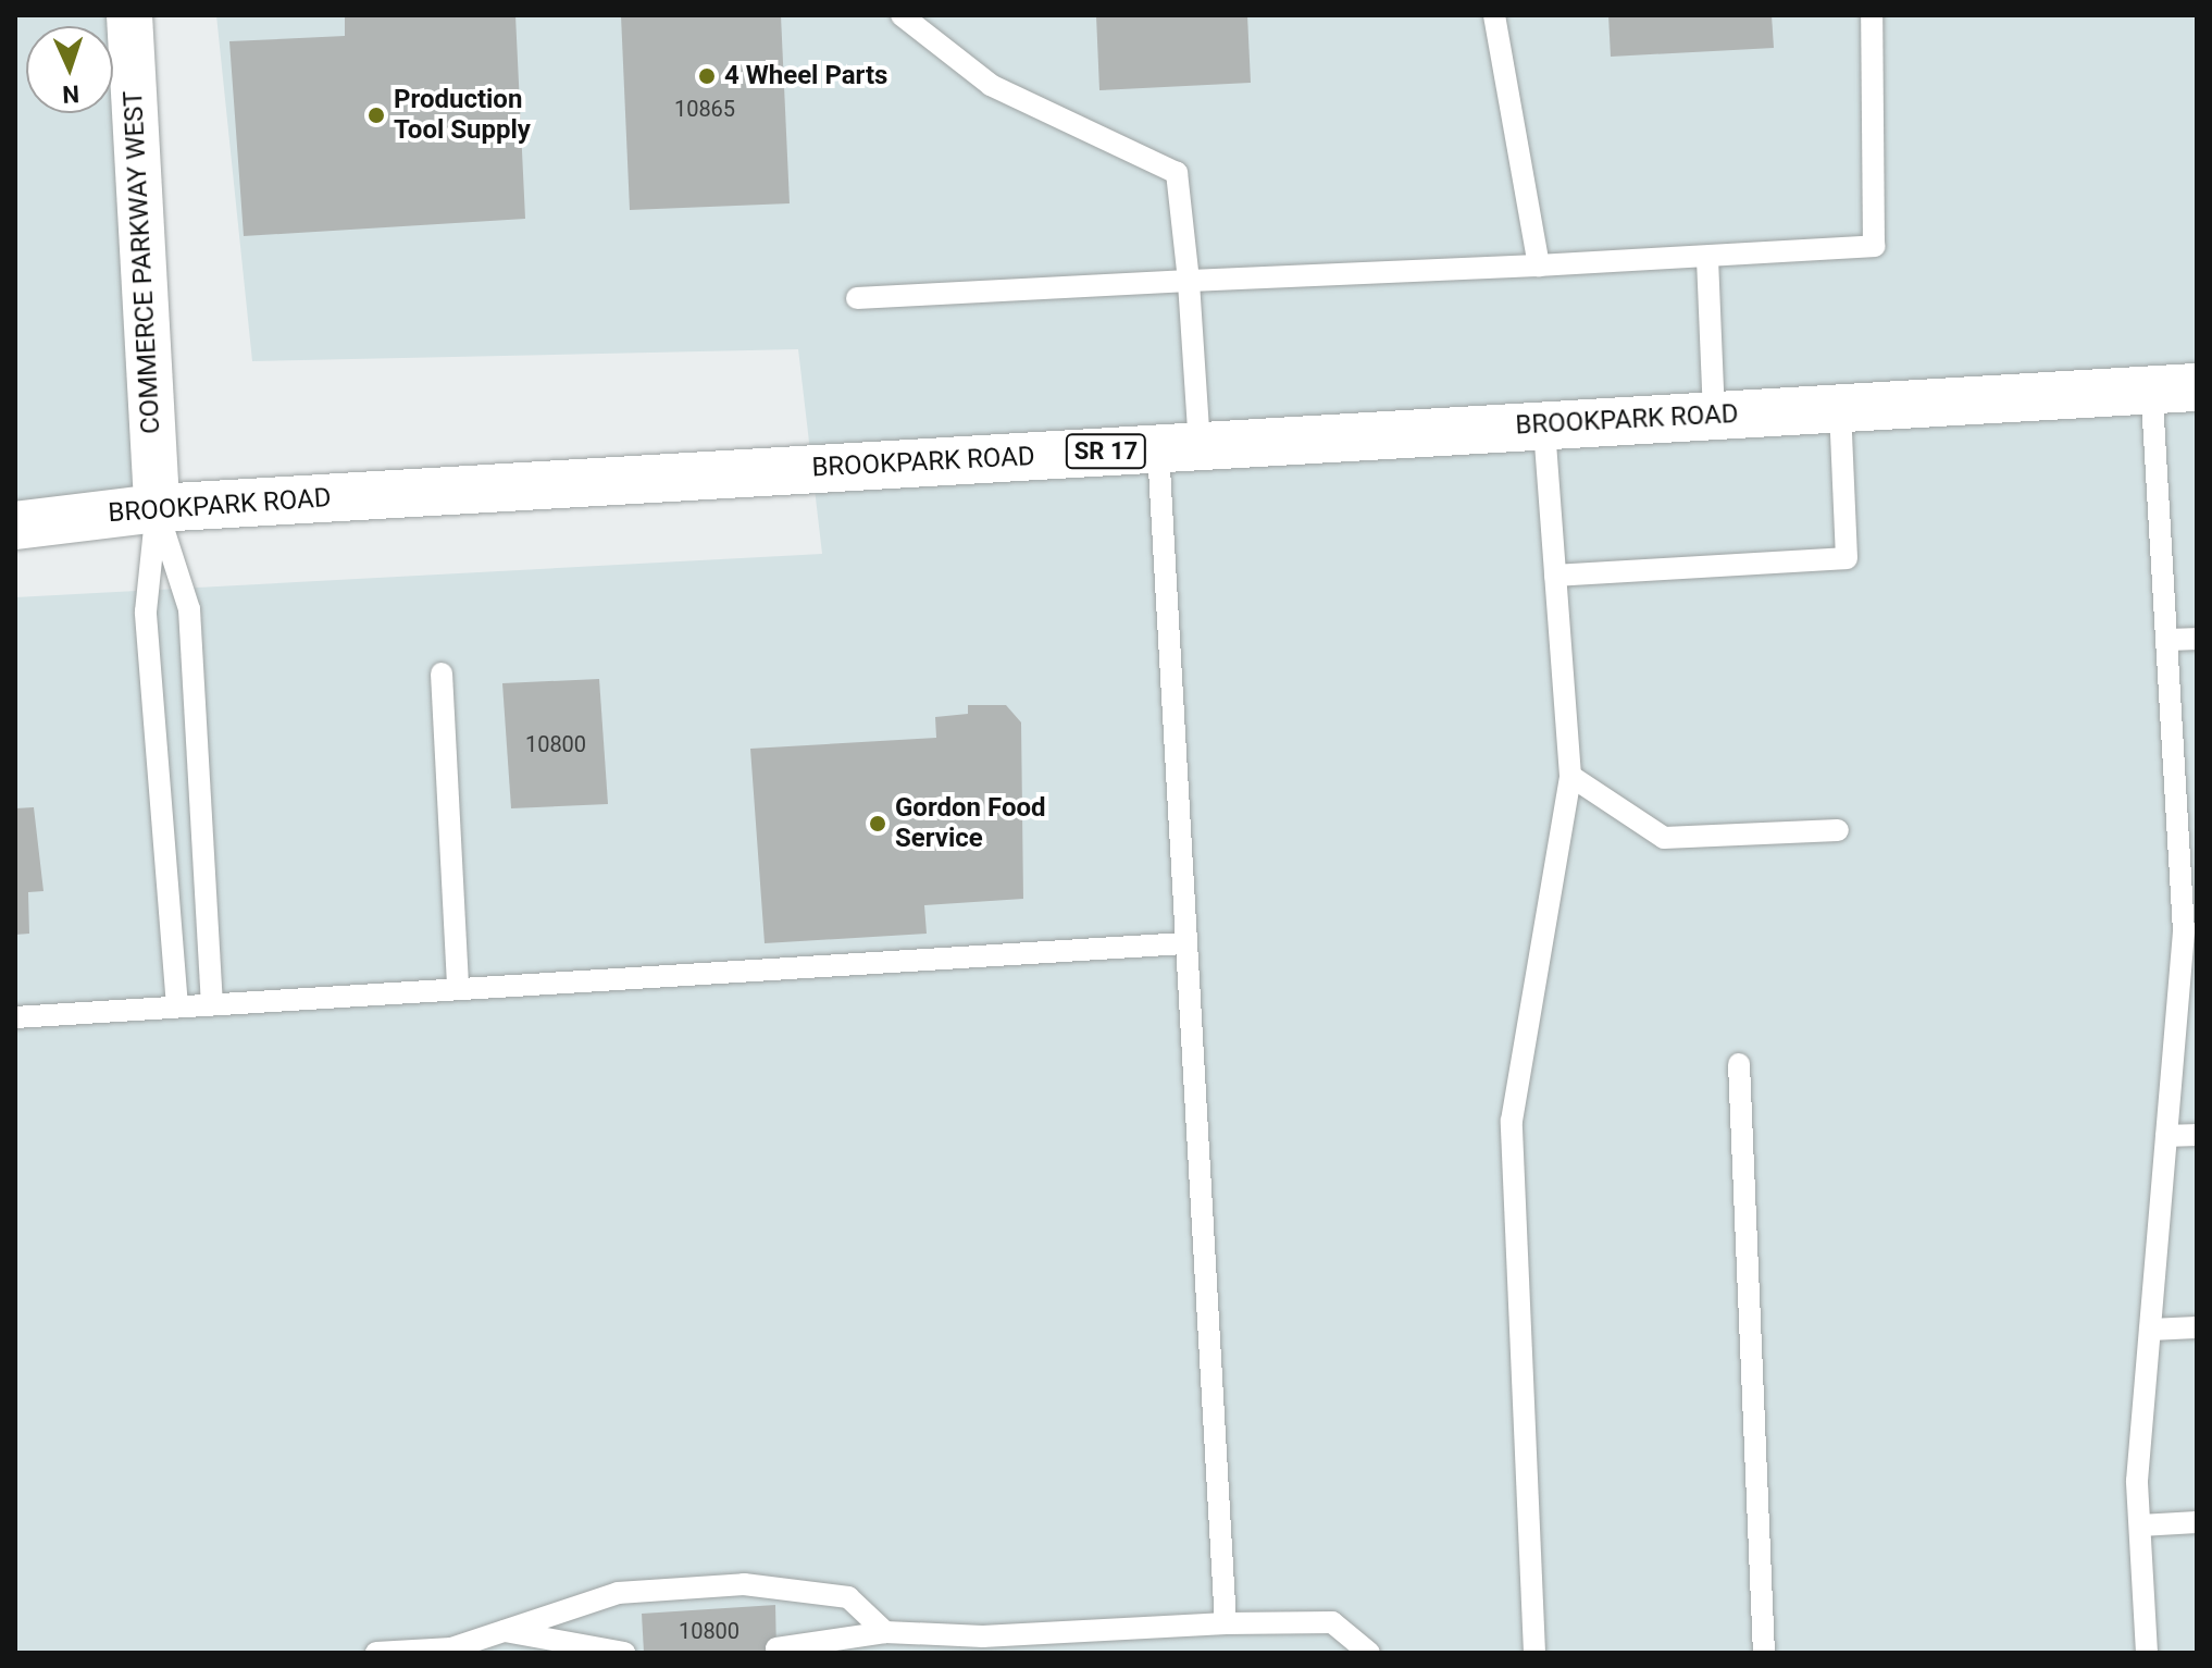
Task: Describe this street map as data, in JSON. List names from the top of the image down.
{
  "streets": {
    "main road": ["BROOKPARK ROAD", "SR 17"],
    "street": ["COMMERCE PARKWAY WEST"]
  },
  "crossings": [
    ["COMMERCE PARKWAY WEST", "BROOKPARK ROAD"]
  ],
  "places": ["4 Wheel Parts", "Production Tool Supply", "Gordon Food Service"],
  "house_numbers": ["10865", "10800", "10800"],
  "north": "bottom"
}
